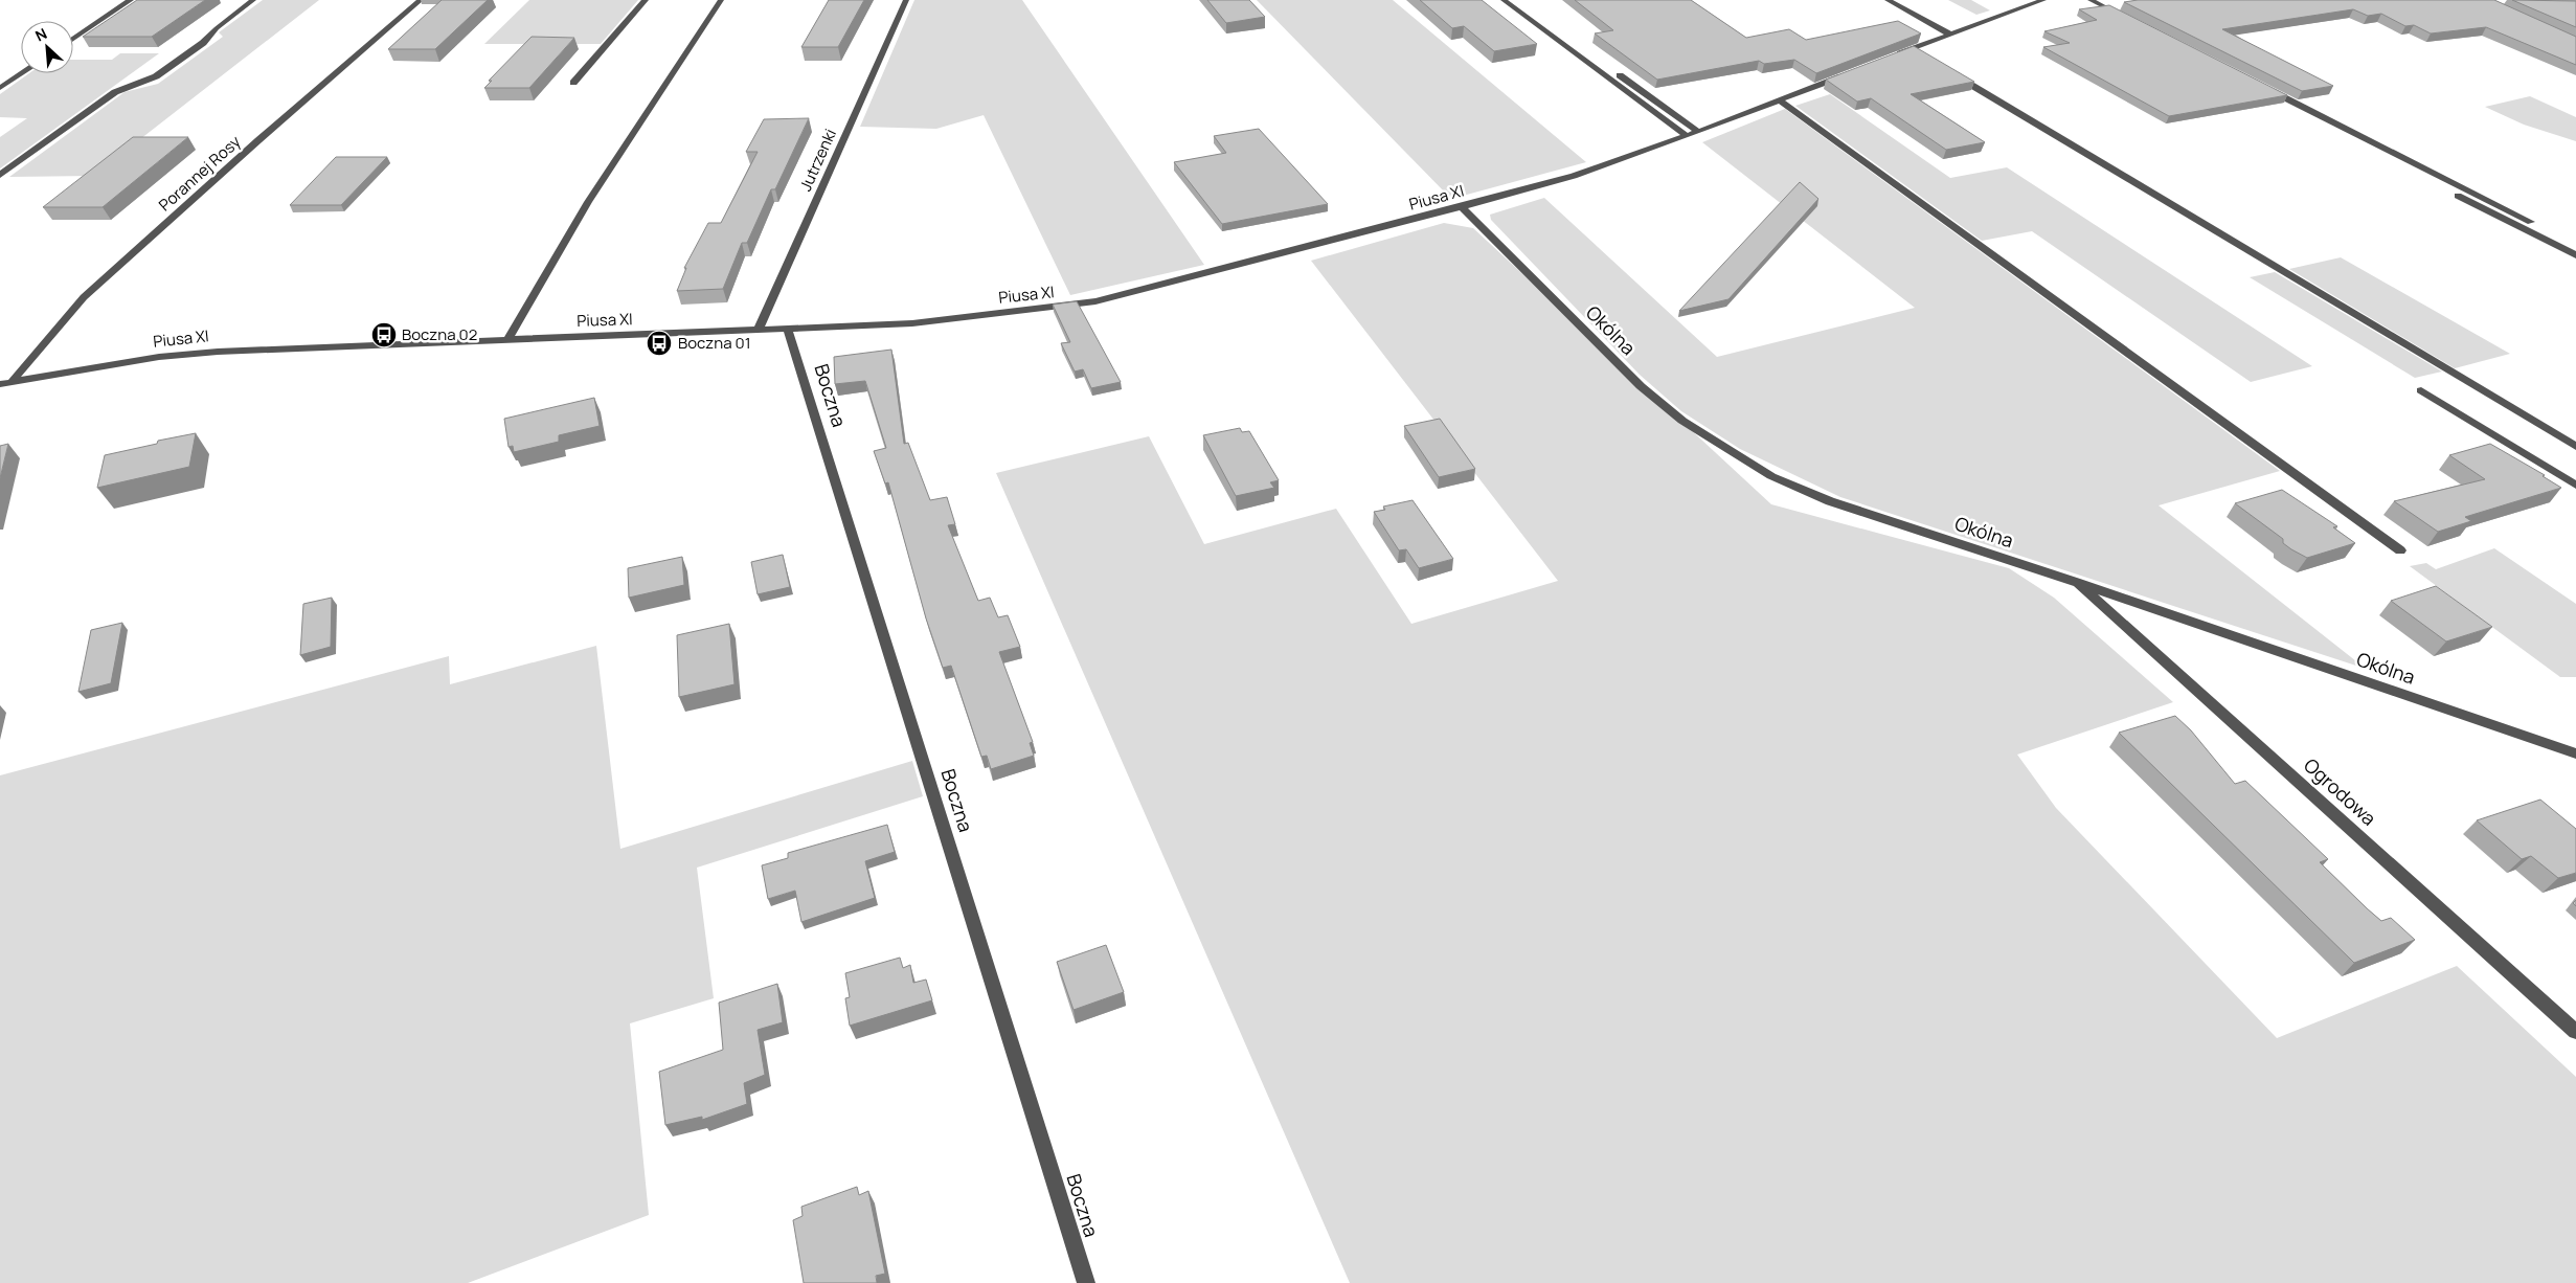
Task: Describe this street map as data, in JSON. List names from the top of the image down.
{
  "streets": {
    "street": [
      "Jutrzenki",
      "Porannej Rosy",
      "Piusa XI",
      "Okólna",
      "Boczna",
      "Ogrodowa"
    ]
  },
  "crossings": [
    ["Jutrzenki", "Piusa XI"],
    ["Porannej Rosy", "Piusa XI"],
    ["Piusa XI", "Okólna"],
    ["Piusa XI", "Boczna"],
    ["Okólna", "Ogrodowa"]
  ],
  "places": {
    "bus stop": ["Boczna 02", "Boczna 01"]
  },
  "north": "top left"
}
